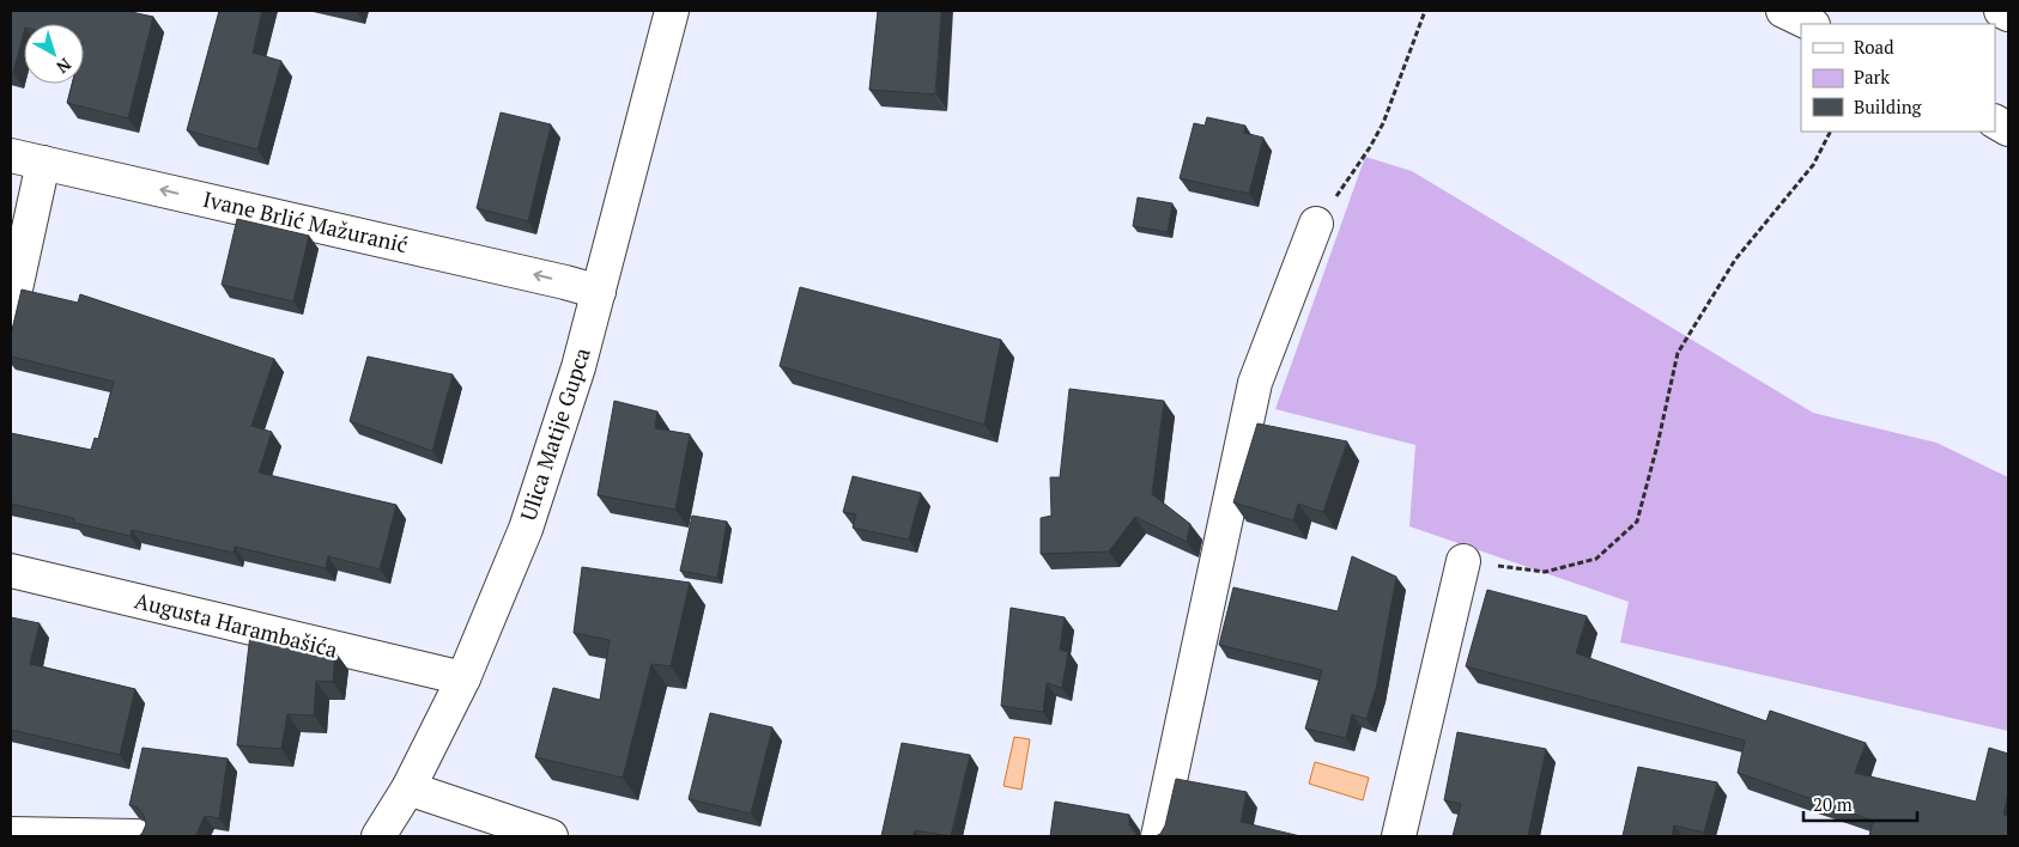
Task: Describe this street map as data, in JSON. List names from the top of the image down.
{
  "streets": {
    "street": ["Ivane Brlić Mažuranić", "Ulica Matije Gupca", "Augusta Harambašića"]
  },
  "crossings": [
    ["Ivane Brlić Mažuranić", "Ulica Matije Gupca"],
    ["Ulica Matije Gupca", "Augusta Harambašića"]
  ],
  "one_way": ["Ivane Brlić Mažuranić"],
  "legend": ["Road", "Park", "Building"],
  "scale_bar": "20 m",
  "north": "bottom right"
}
